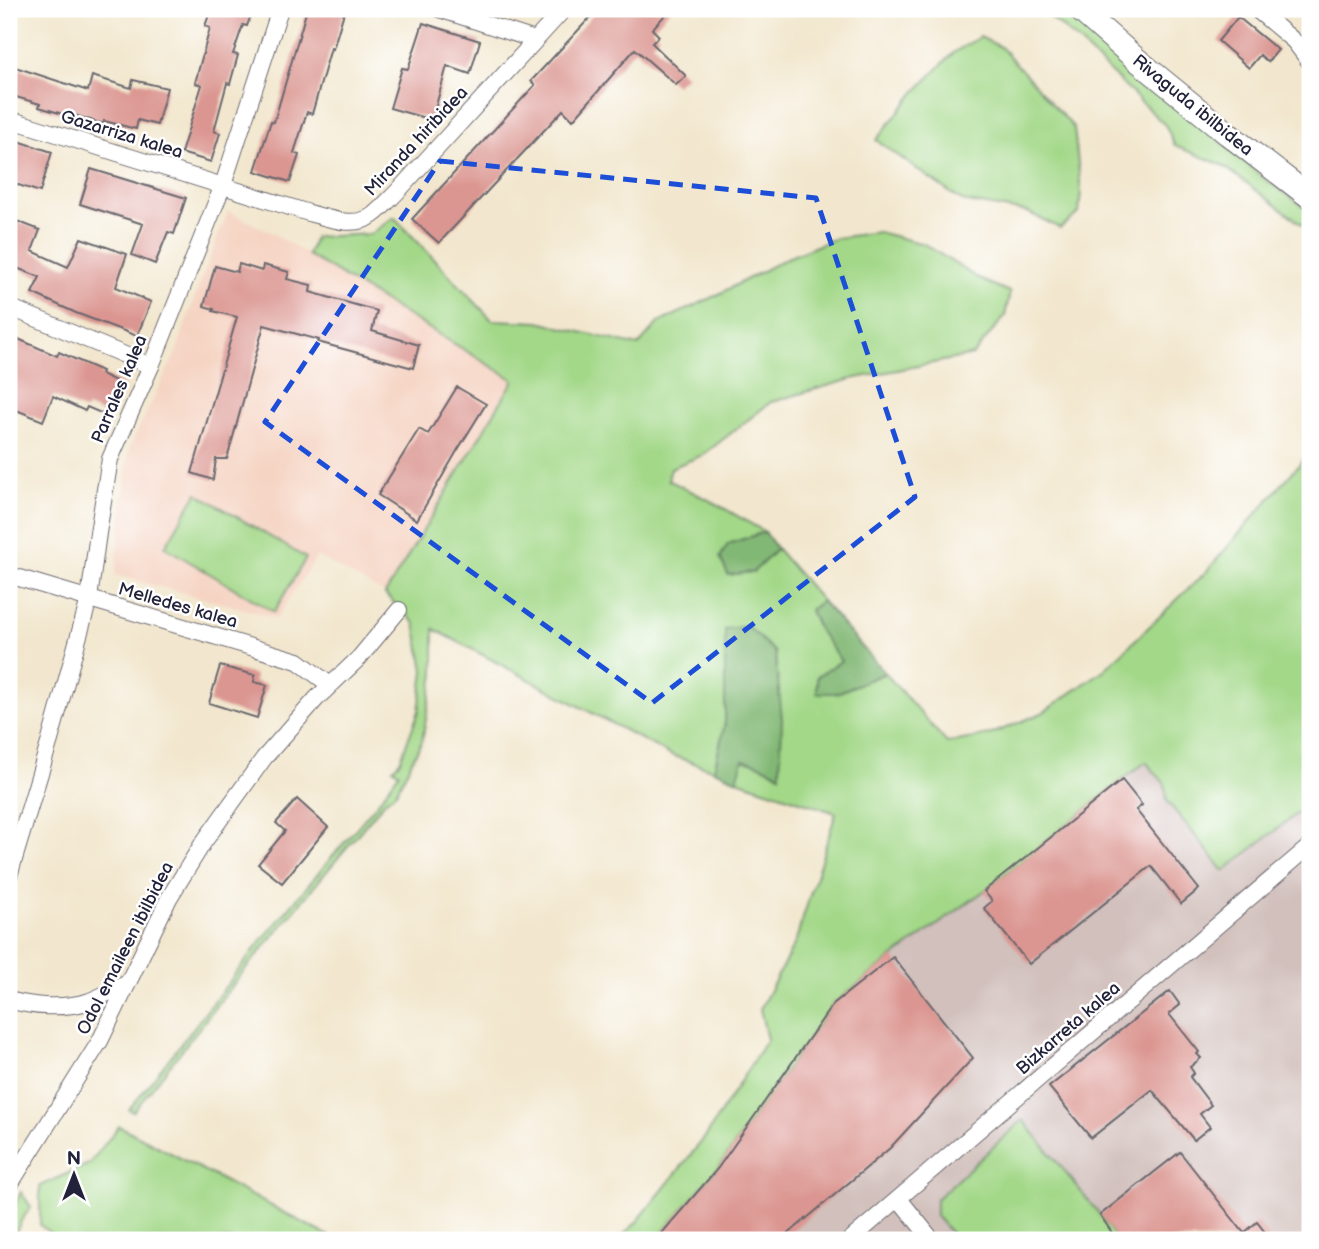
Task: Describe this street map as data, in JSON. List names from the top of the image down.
{
  "streets": {
    "street": [
      "Rivaguda ibilbidea",
      "Gazarriza kalea",
      "Miranda hiribidea",
      "Parrales kalea",
      "Melledes kalea",
      "Odol emaileen ibilbidea",
      "Bizkarreta kalea"
    ]
  },
  "crossings": [
    ["Gazarriza kalea", "Miranda hiribidea"],
    ["Gazarriza kalea", "Parrales kalea"],
    ["Miranda hiribidea", "Parrales kalea"],
    ["Parrales kalea", "Melledes kalea"],
    ["Melledes kalea", "Odol emaileen ibilbidea"]
  ],
  "north": "top"
}
